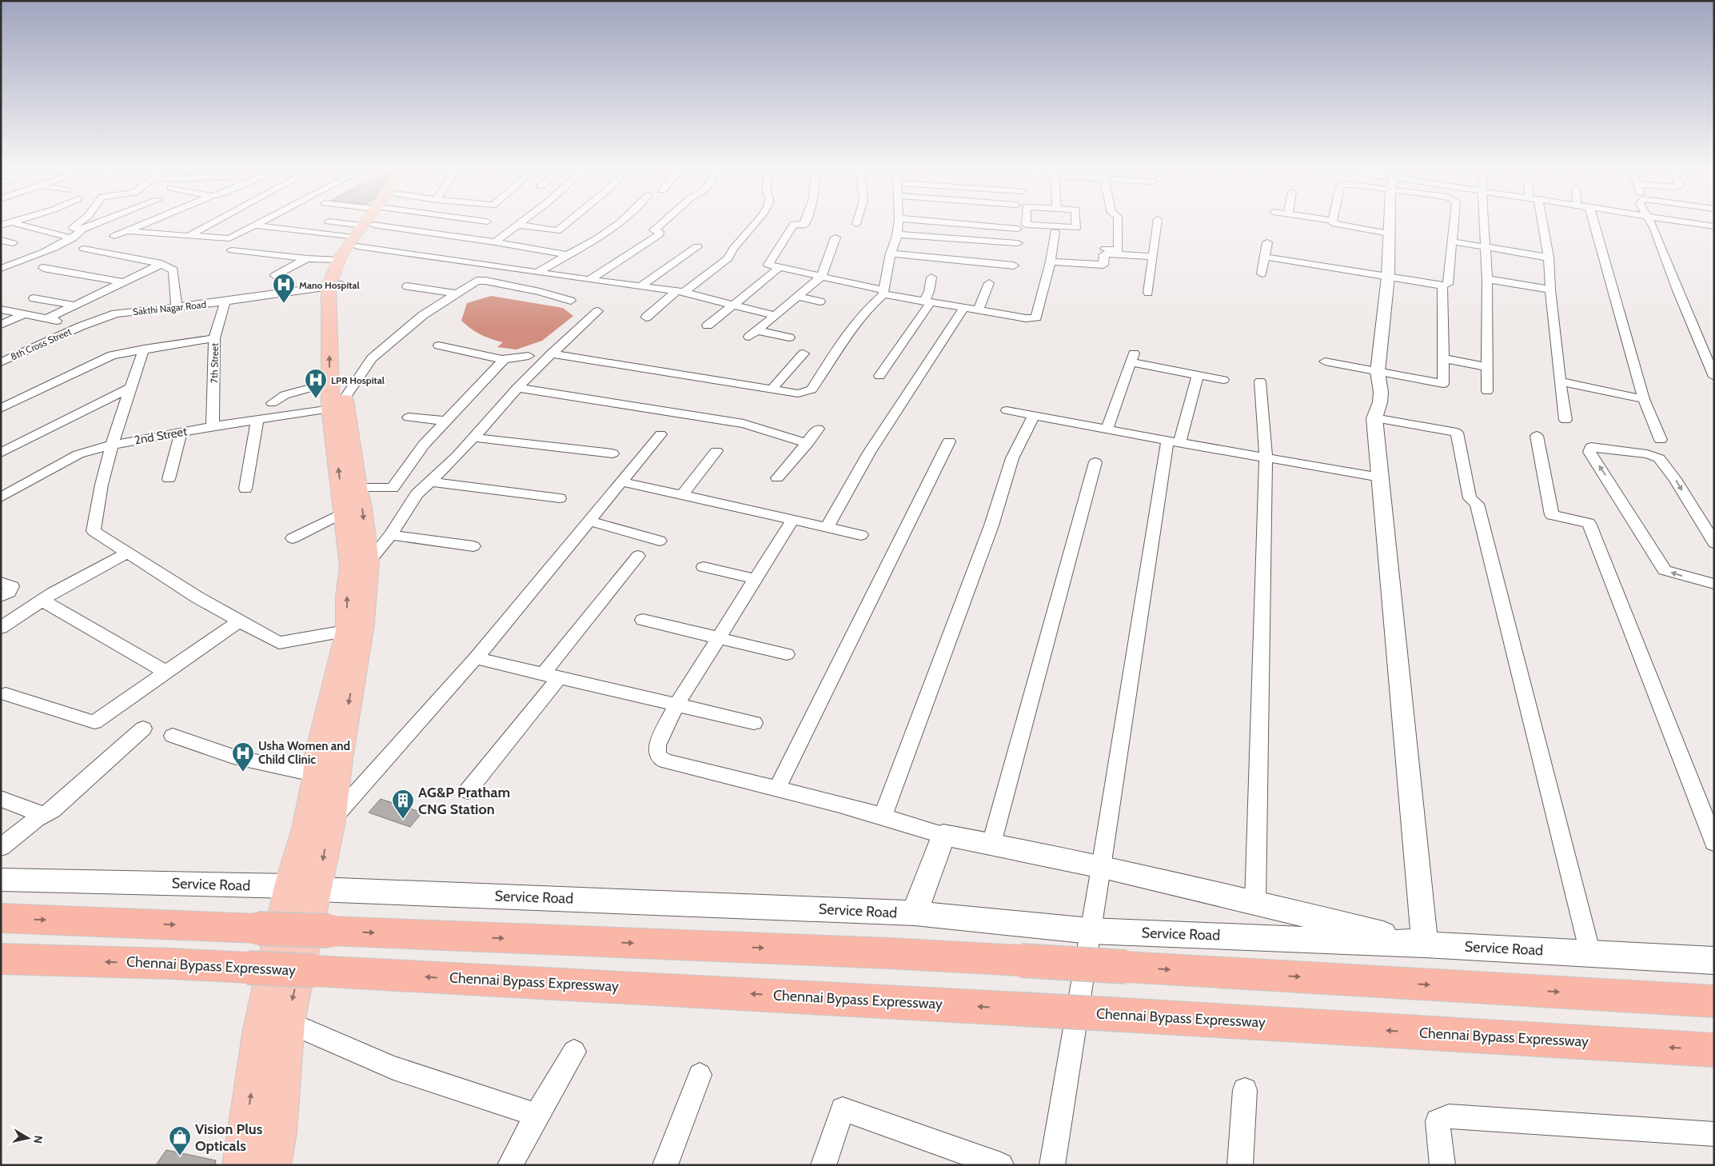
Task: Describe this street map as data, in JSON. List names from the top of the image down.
{
  "streets": {
    "highway": ["Chennai Bypass Expressway"],
    "street": [
      "Sakthi Nagar Road",
      "8th Cross Street",
      "7th Street",
      "2nd Street",
      "Service Road"
    ]
  },
  "crossings": [
    ["Sakthi Nagar Road", "8th Cross Street"],
    ["Sakthi Nagar Road", "7th Street"],
    ["7th Street", "2nd Street"]
  ],
  "places": {
    "hospital": ["Mano Hospital", "LPR Hospital", "Usha Women and Child Clinic"],
    "building": ["AG&P Pratham CNG Station"],
    "shop": ["Vision Plus Opticals"]
  },
  "north": "right"
}
